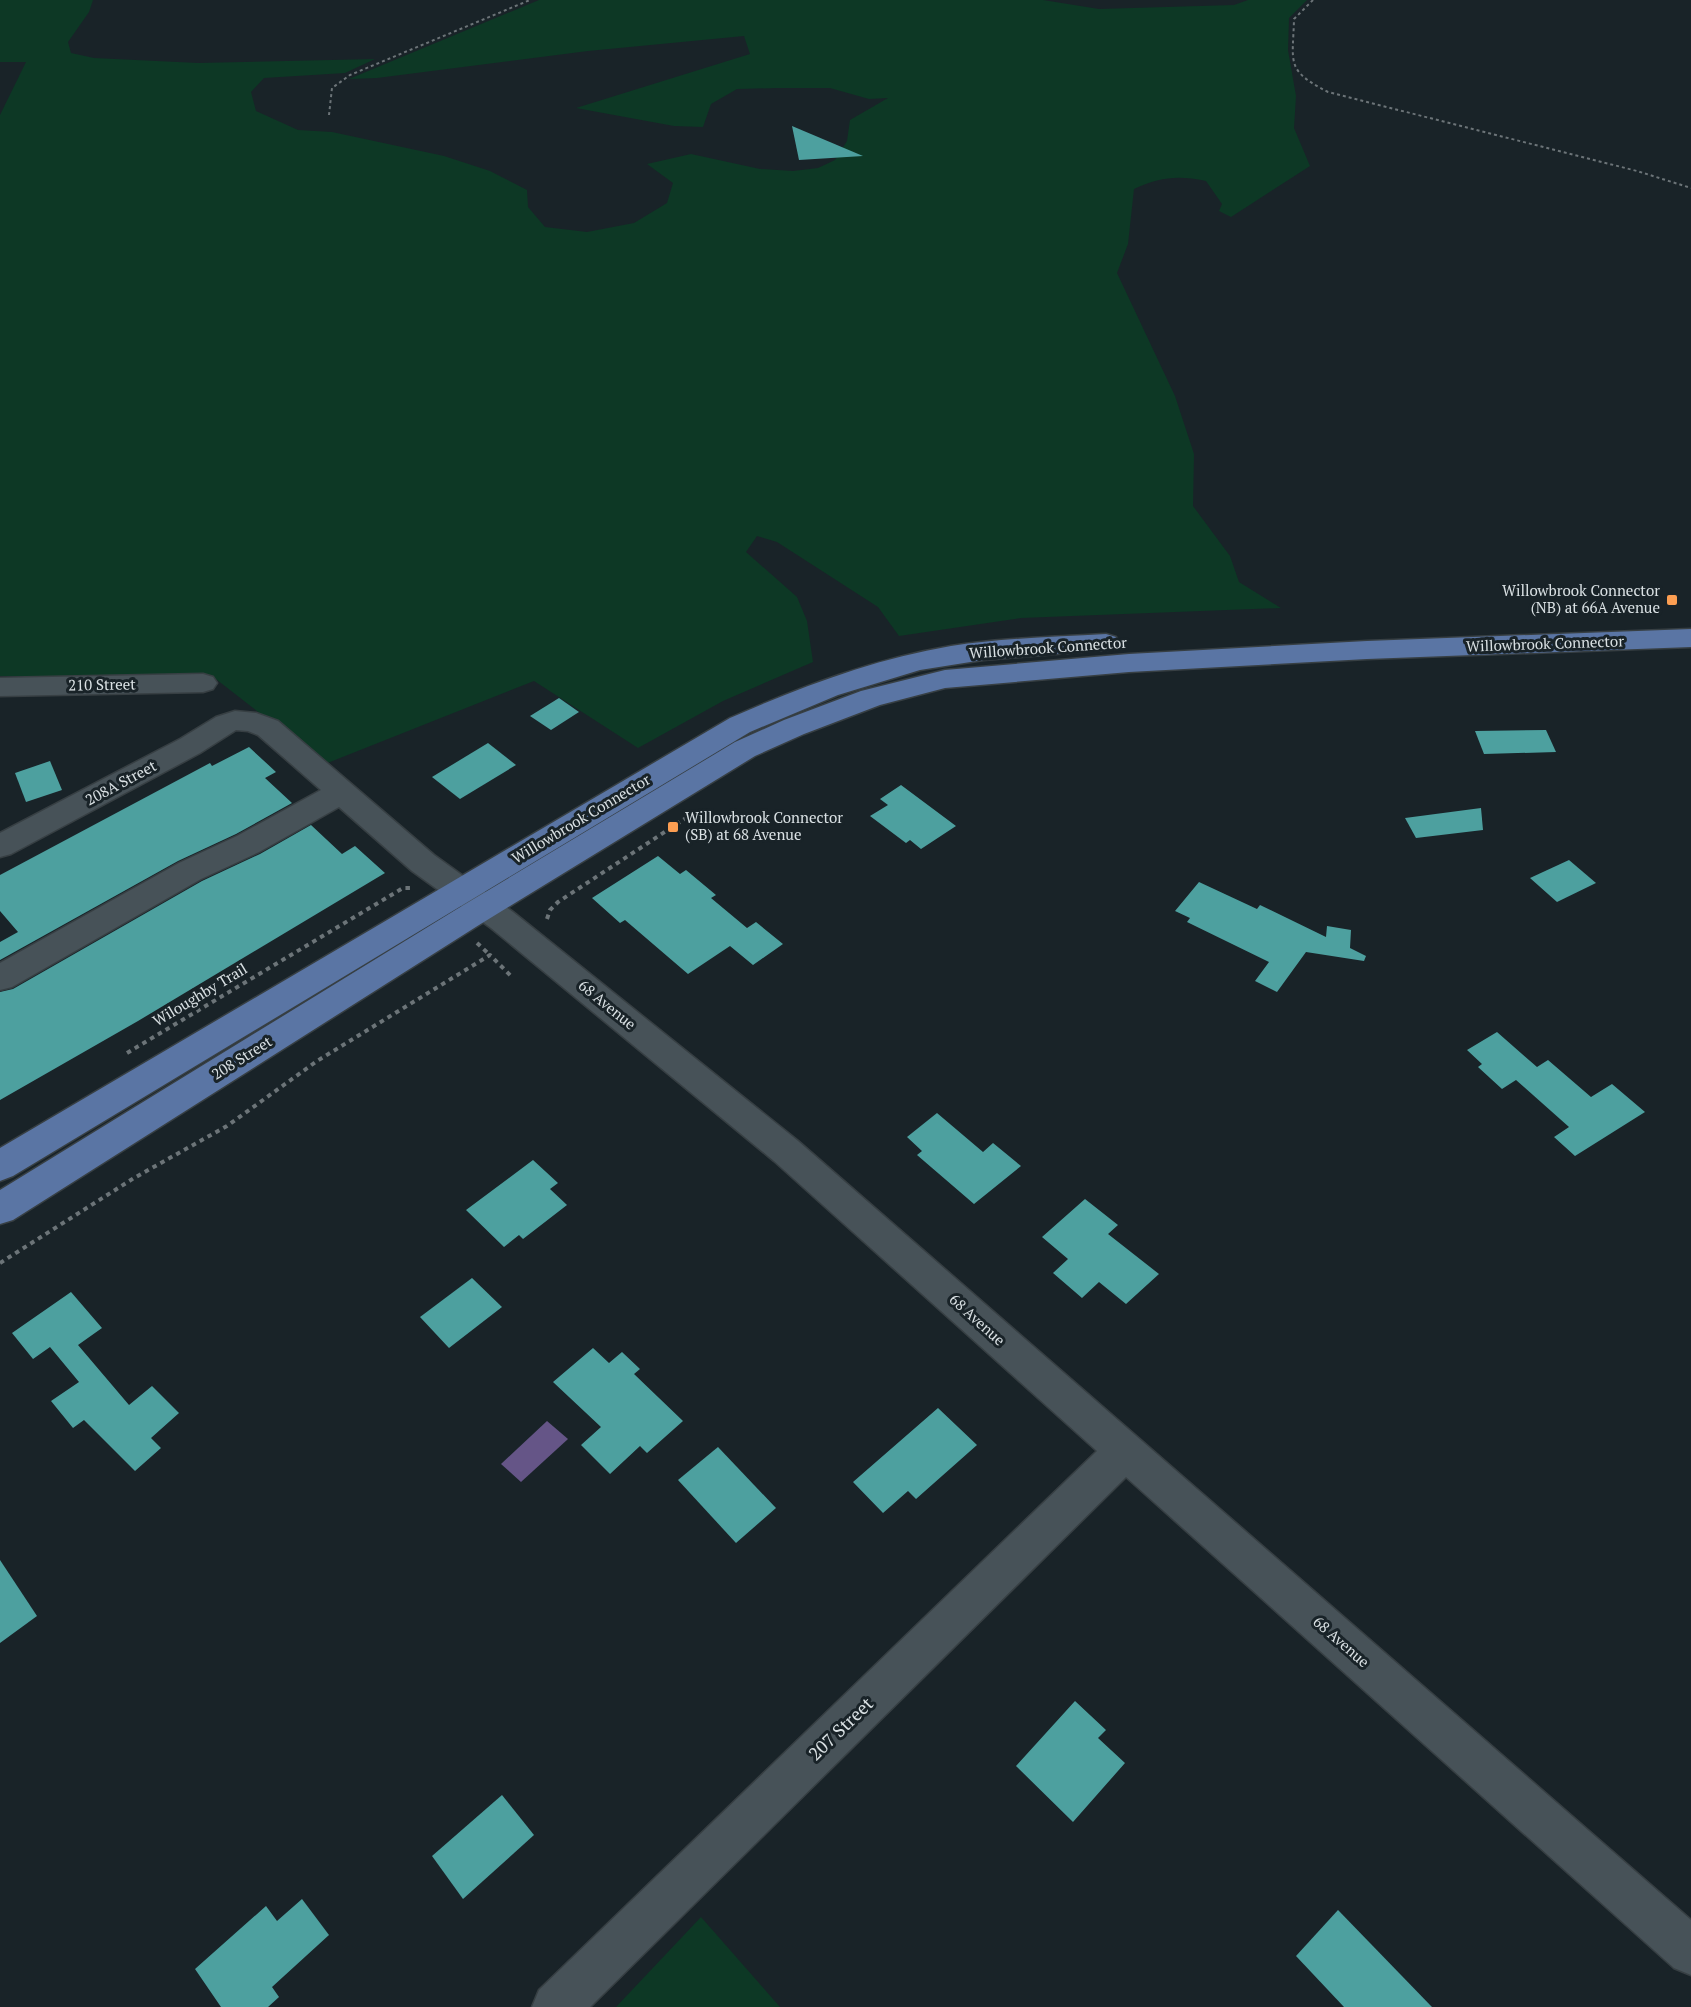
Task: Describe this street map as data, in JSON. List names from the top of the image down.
{
  "streets": {
    "main road": ["Willowbrook Connector", "208 Street"],
    "street": [
      "210 Street",
      "208A Street",
      "68 Avenue",
      "207 Street"
    ],
    "path": ["Wiloughby Trail"]
  },
  "crossings": [
    ["Willowbrook Connector", "68 Avenue"],
    ["Willowbrook Connector", "208 Street"],
    ["208A Street", "68 Avenue"],
    ["68 Avenue", "208 Street"],
    ["68 Avenue", "207 Street"]
  ],
  "places": {
    "transit": ["Willowbrook Connector (NB) at 66A Avenue", "Willowbrook Connector (SB) at 68 Avenue"]
  }
}
